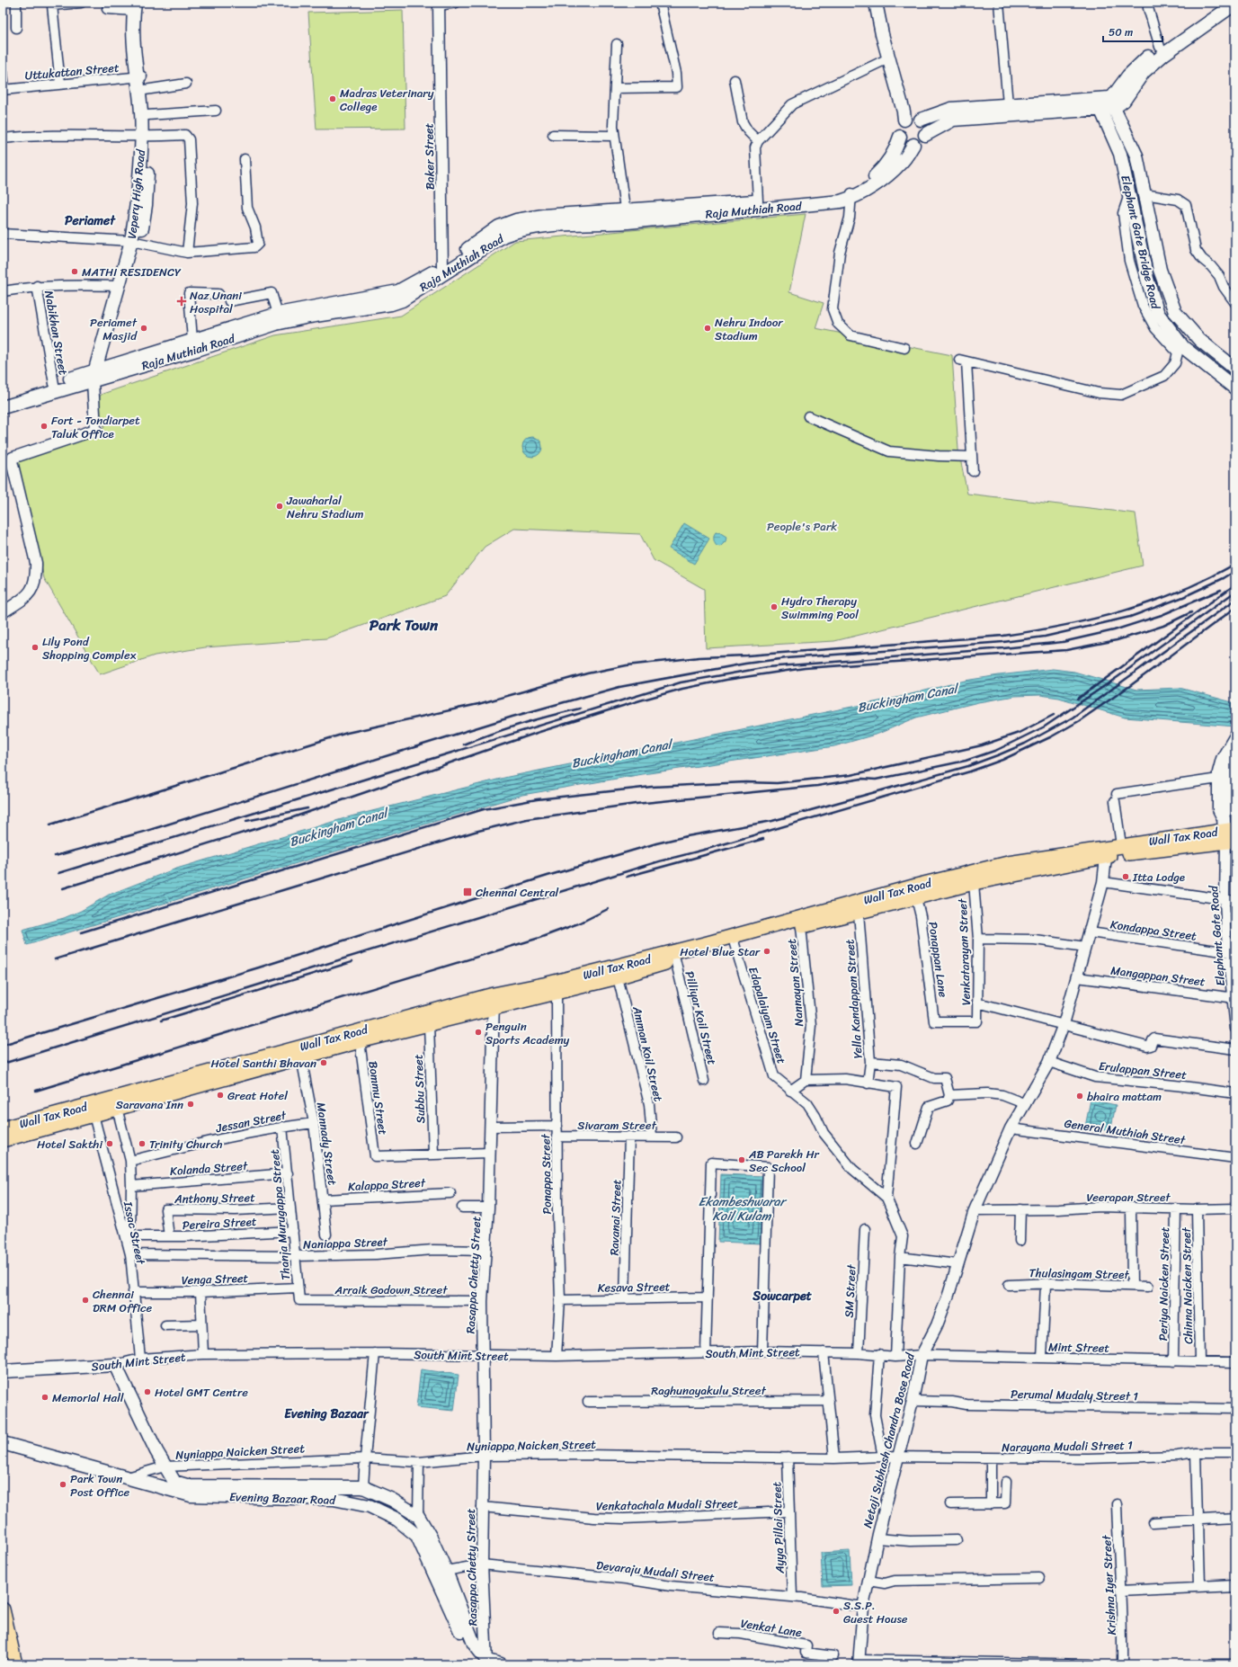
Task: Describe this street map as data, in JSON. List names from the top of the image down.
{
  "streets": {
    "main road": [
      "Vepery High Road",
      "Raja Muthiah Road",
      "Elephant Gate Bridge Road",
      "Wall Tax Road",
      "South Mint Street",
      "Evening Bazaar Road"
    ],
    "street": [
      "Uttukattan Street",
      "Baker Street",
      "Nabikhan Street",
      "Kondappa Street",
      "Elephant Gate Road",
      "Venkatarayan Street",
      "Ponappan Lane",
      "Mangappan Street",
      "Nannayan Street",
      "Yella Kandappan Street",
      "Edapalaiyam Street",
      "Pilliyar Koil Street",
      "Amman Koil Street",
      "Erulappan Street",
      "Subbu Street",
      "Bommu Street",
      "Jessan Street",
      "Sivaram Street",
      "General Muthiah Street",
      "Mannady Street",
      "Kolanda Street",
      "Ponappa Street",
      "Kalappa Street",
      "Veerapan Street",
      "Anthony Street",
      "Thanja Murugappa Street",
      "Ravanai Street",
      "Pereira Street",
      "Issac Street",
      "Naniappa Street",
      "Thulasingam Street",
      "Rasappa Chetty Street",
      "Venga Street",
      "Periya Naicken Street",
      "Chinna Naicken Street",
      "Kesava Street",
      "Arraik Godown Street",
      "SM Street",
      "Mint Street",
      "Raghunayakulu Street",
      "Perumal Mudaly Street 1",
      "Netaji Subhash Chandra Bose Road",
      "Nyniappa Naicken Street",
      "Narayana Mudali Street 1",
      "Venkatachala Mudali Street",
      "Ayya Pillai Street",
      "Devaraju Mudali Street",
      "Krishna Iyer Street",
      "Venkat Lane"
    ]
  },
  "crossings": [
    ["Uttukattan Street", "Vepery High Road"],
    ["Baker Street", "Raja Muthiah Road"],
    ["Vepery High Road", "Raja Muthiah Road"],
    ["Raja Muthiah Road", "Nabikhan Street"],
    ["Wall Tax Road", "Elephant Gate Road"],
    ["Wall Tax Road", "Venkatarayan Street"],
    ["Wall Tax Road", "Ponappan Lane"],
    ["Wall Tax Road", "Nannayan Street"],
    ["Wall Tax Road", "Yella Kandappan Street"],
    ["Wall Tax Road", "Edapalaiyam Street"],
    ["Wall Tax Road", "Pilliyar Koil Street"],
    ["Wall Tax Road", "Amman Koil Street"],
    ["Wall Tax Road", "Subbu Street"],
    ["Wall Tax Road", "Bommu Street"],
    ["Wall Tax Road", "Mannady Street"],
    ["Wall Tax Road", "Ponappa Street"],
    ["Wall Tax Road", "Issac Street"],
    ["Wall Tax Road", "Rasappa Chetty Street"],
    ["Wall Tax Road", "Netaji Subhash Chandra Bose Road"],
    ["Kondappa Street", "Elephant Gate Road"],
    ["Kondappa Street", "Netaji Subhash Chandra Bose Road"],
    ["Elephant Gate Road", "Mangappan Street"],
    ["Venkatarayan Street", "Ponappan Lane"],
    ["Mangappan Street", "Netaji Subhash Chandra Bose Road"],
    ["Amman Koil Street", "Sivaram Street"],
    ["Erulappan Street", "Netaji Subhash Chandra Bose Road"],
    ["Subbu Street", "Bommu Street"],
    ["Jessan Street", "Mannady Street"],
    ["Jessan Street", "Thanja Murugappa Street"],
    ["Sivaram Street", "Ponappa Street"],
    ["Sivaram Street", "Ravanai Street"],
    ["General Muthiah Street", "Netaji Subhash Chandra Bose Road"],
    ["Mannady Street", "Kalappa Street"],
    ["Kolanda Street", "Thanja Murugappa Street"],
    ["Ponappa Street", "Kesava Street"],
    ["Ponappa Street", "South Mint Street"],
    ["Veerapan Street", "Periya Naicken Street"],
    ["Veerapan Street", "Chinna Naicken Street"],
    ["Veerapan Street", "Netaji Subhash Chandra Bose Road"],
    ["Anthony Street", "Thanja Murugappa Street"],
    ["Anthony Street", "Pereira Street"],
    ["Thanja Murugappa Street", "Pereira Street"],
    ["Thanja Murugappa Street", "Naniappa Street"],
    ["Thanja Murugappa Street", "Venga Street"],
    ["Thanja Murugappa Street", "Arraik Godown Street"],
    ["Ravanai Street", "Kesava Street"],
    ["Pereira Street", "Issac Street"],
    ["Issac Street", "Naniappa Street"],
    ["Issac Street", "Venga Street"],
    ["Issac Street", "South Mint Street"],
    ["Naniappa Street", "Rasappa Chetty Street"],
    ["Rasappa Chetty Street", "Arraik Godown Street"],
    ["Rasappa Chetty Street", "South Mint Street"],
    ["Rasappa Chetty Street", "Nyniappa Naicken Street"],
    ["Rasappa Chetty Street", "Evening Bazaar Road"],
    ["Rasappa Chetty Street", "Venkatachala Mudali Street"],
    ["Rasappa Chetty Street", "Devaraju Mudali Street"],
    ["Periya Naicken Street", "Mint Street"],
    ["Chinna Naicken Street", "Mint Street"],
    ["SM Street", "South Mint Street"],
    ["Mint Street", "South Mint Street"],
    ["Mint Street", "Netaji Subhash Chandra Bose Road"],
    ["South Mint Street", "Netaji Subhash Chandra Bose Road"],
    ["Perumal Mudaly Street 1", "Netaji Subhash Chandra Bose Road"],
    ["Netaji Subhash Chandra Bose Road", "Nyniappa Naicken Street"],
    ["Netaji Subhash Chandra Bose Road", "Narayana Mudali Street 1"],
    ["Netaji Subhash Chandra Bose Road", "Devaraju Mudali Street"],
    ["Nyniappa Naicken Street", "Narayana Mudali Street 1"],
    ["Nyniappa Naicken Street", "Evening Bazaar Road"],
    ["Nyniappa Naicken Street", "Ayya Pillai Street"],
    ["Evening Bazaar Road", "Devaraju Mudali Street"],
    ["Venkatachala Mudali Street", "Ayya Pillai Street"],
    ["Ayya Pillai Street", "Devaraju Mudali Street"]
  ],
  "districts": [
    "Periamet",
    "Park Town",
    "Sowcarpet",
    "Evening Bazaar"
  ],
  "water": ["Buckingham Canal", "Ekambeshwarar Koil Kulam"],
  "parks": ["People's Park"],
  "places": {
    "other": [
      "Madras Veterinary College",
      "MATHI RESIDENCY",
      "Periamet Masjid",
      "Nehru Indoor Stadium",
      "Fort - Tondiarpet Taluk Office",
      "Jawaharlal Nehru Stadium",
      "Hydro Therapy Swimming Pool",
      "Lily Pond Shopping Complex",
      "Itta Lodge",
      "Hotel Blue Star",
      "Penguin Sports Academy",
      "Hotel Santhi Bhavan",
      "Great Hotel",
      "bhaira mattam",
      "Saravana Inn",
      "Hotel Sakthi",
      "Trinity Church",
      "AB Parekh Hr Sec School",
      "Chennai DRM Office",
      "Hotel GMT Centre",
      "Memorial Hall",
      "Park Town Post Office",
      "S.S.P. Guest House"
    ],
    "health": ["Naz Unani Hospital"],
    "transit": ["Chennai Central"]
  },
  "scale_bar": "50 m"
}
